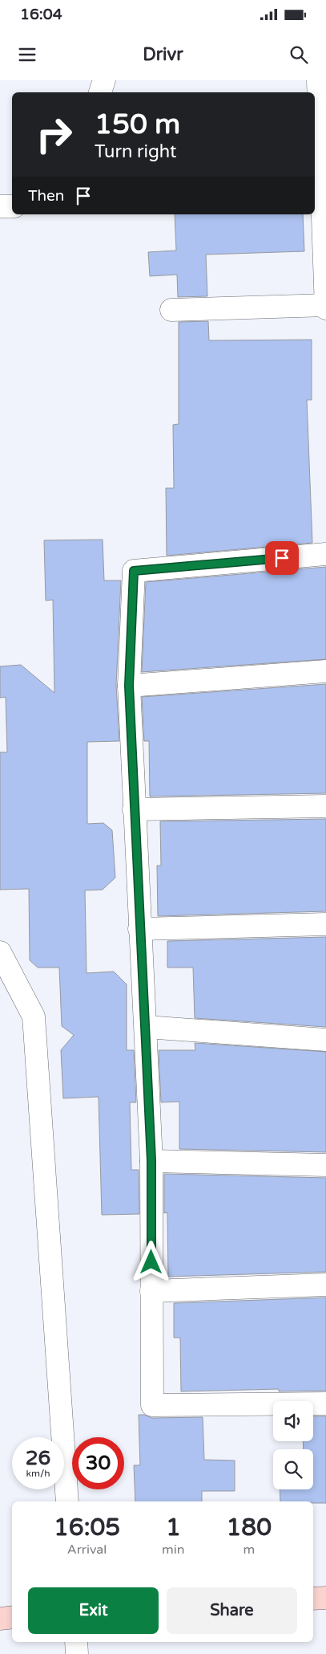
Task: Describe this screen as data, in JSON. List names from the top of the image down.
{
  "page": {
    "status": "16:04",
    "header": "Drivr",
    "turn": ["150 m", "Turn right"],
    "then": "Then",
    "speed": "26 km/h",
    "limit": "30",
    "eta": [
      "16:05",
      "Arrival",
      "1",
      "min",
      "180",
      "m"
    ],
    "buttons": ["Exit", "Share"]
  }
}
